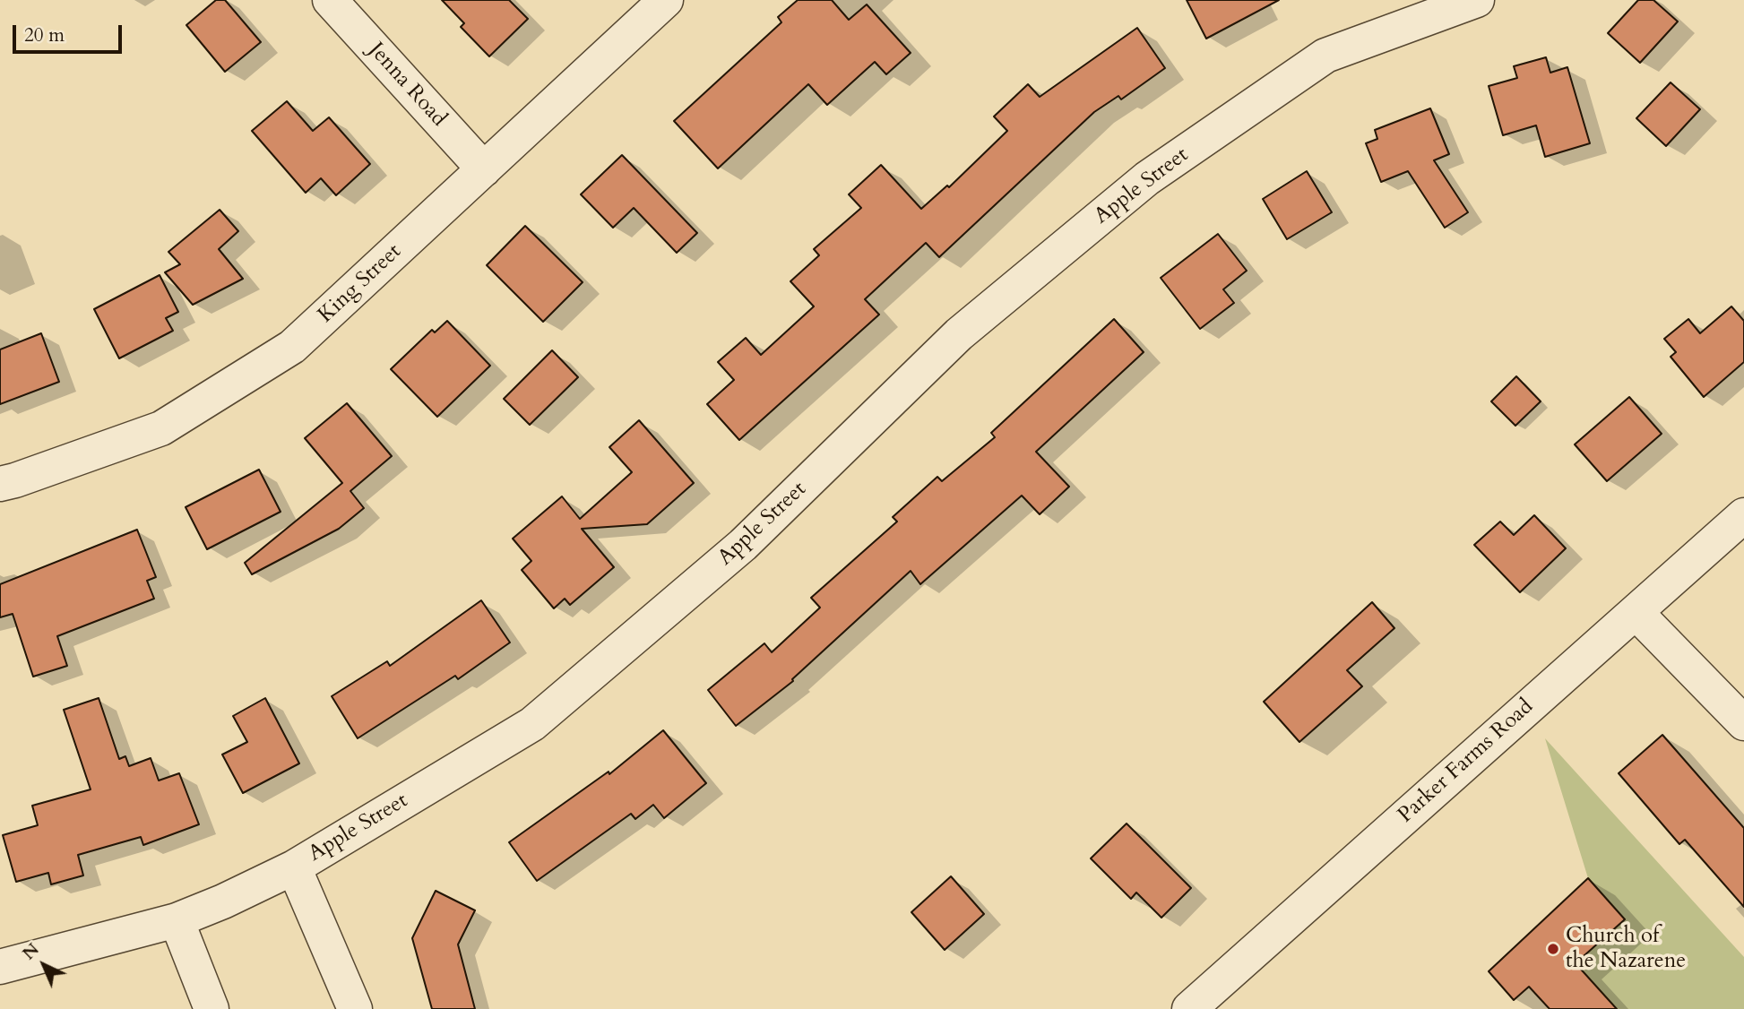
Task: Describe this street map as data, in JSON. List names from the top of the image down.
{
  "streets": {
    "street": [
      "Jenna Road",
      "Apple Street",
      "King Street",
      "Parker Farms Road"
    ]
  },
  "crossings": [
    ["Jenna Road", "King Street"]
  ],
  "places": ["Church of the Nazarene"],
  "scale_bar": "20 m",
  "north": "top left"
}
